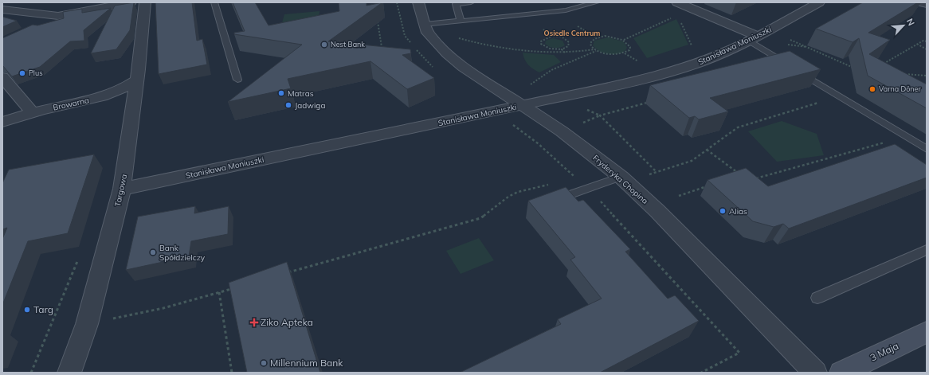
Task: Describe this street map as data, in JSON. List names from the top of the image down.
{
  "streets": {
    "street": [
      "Stanisława Moniuszki",
      "Browarna",
      "Fryderyka Chopina",
      "Targowa",
      "3 Maja"
    ]
  },
  "crossings": [
    ["Stanisława Moniuszki", "Fryderyka Chopina"],
    ["Stanisława Moniuszki", "Targowa"],
    ["Browarna", "Targowa"]
  ],
  "districts": ["Osiedle Centrum"],
  "places": {
    "other": [
      "Nest Bank",
      "Plus",
      "Varna Döner",
      "Matras",
      "Jadwiga",
      "Alias",
      "Bank Spółdzielczy",
      "Targ",
      "Millennium Bank"
    ],
    "health": ["Ziko Apteka"]
  },
  "north": "top right"
}
